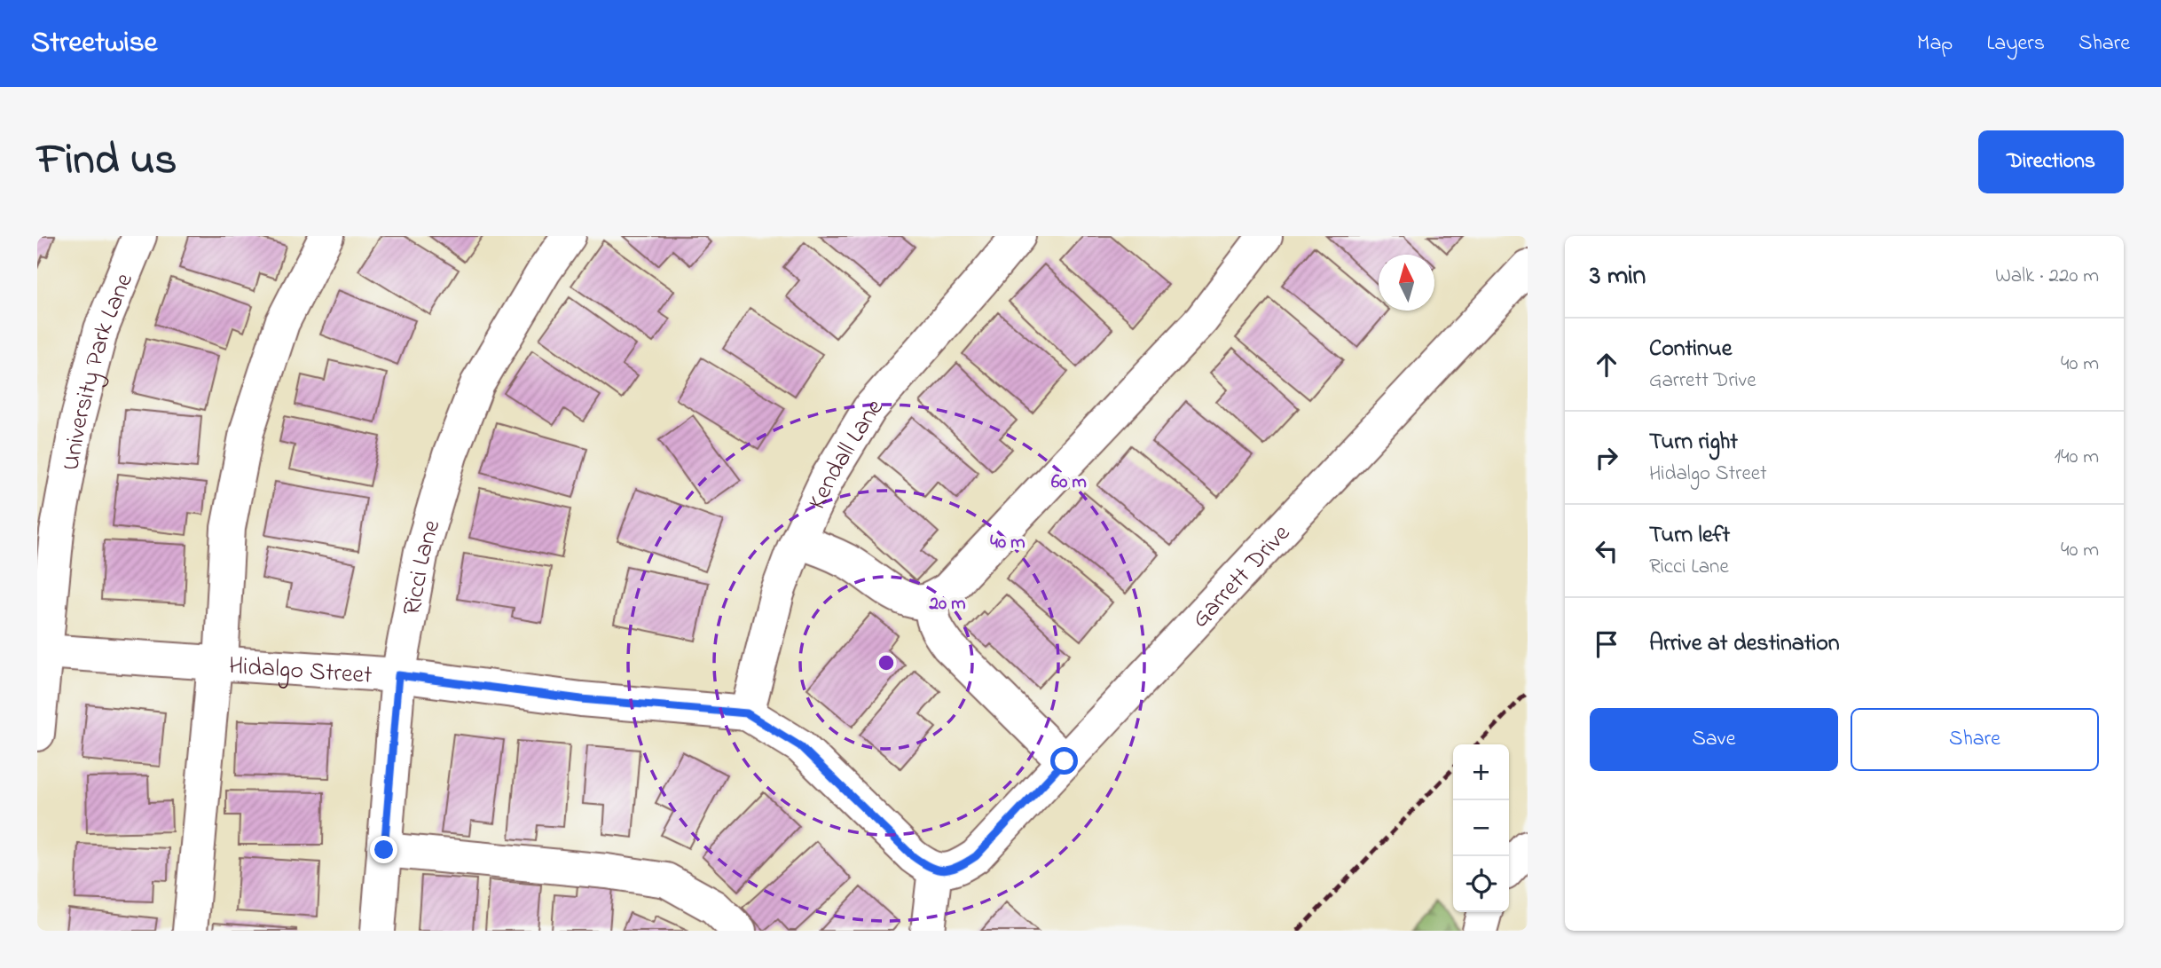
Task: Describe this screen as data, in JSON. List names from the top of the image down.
{
  "streets": {
    "street": [
      "University Park Lane",
      "Kendall Lane",
      "Ricci Lane",
      "Garrett Drive",
      "Hidalgo Street"
    ]
  },
  "crossings": [
    ["University Park Lane", "Hidalgo Street"],
    ["Kendall Lane", "Hidalgo Street"],
    ["Ricci Lane", "Hidalgo Street"],
    ["Garrett Drive", "Hidalgo Street"]
  ],
  "north": "top",
  "page": {
    "header": "Streetwise",
    "nav": ["Map", "Layers", "Share"],
    "title": "Find us",
    "buttons": [
      "Directions",
      ["Save", "Share"]
    ],
    "heading": ["3 min", "Walk · 220 m"],
    "list": [
      ["Continue", "Garrett Drive", "40 m"],
      ["Turn right", "Hidalgo Street", "140 m"],
      ["Turn left", "Ricci Lane", "40 m"],
      "Arrive at destination"
    ],
    "map_buttons": ["+", "−"]
  },
  "rings": ["60 m", "40 m", "20 m"]
}
